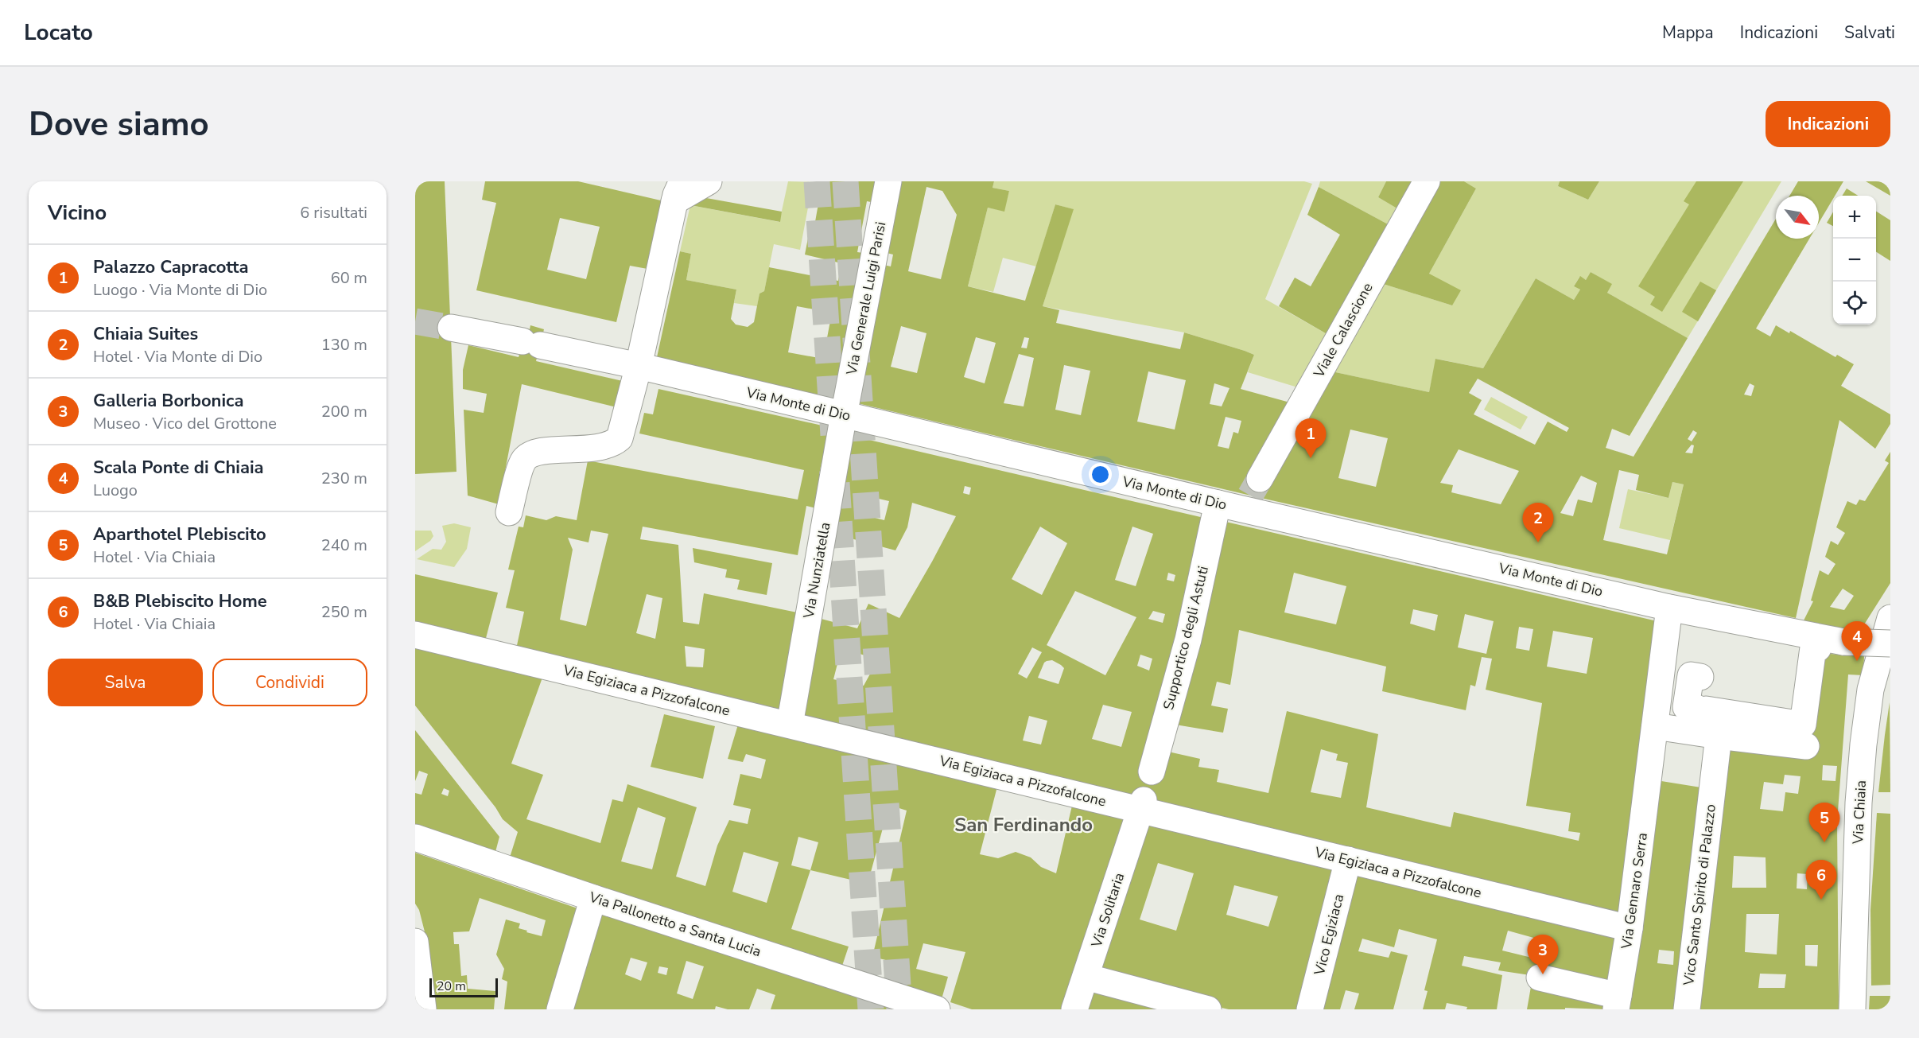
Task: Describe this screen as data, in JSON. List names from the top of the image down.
{
  "streets": {
    "street": [
      "Via Generale Luigi Parisi",
      "Viale Calascione",
      "Via Monte di Dio",
      "Via Nunziatella",
      "Supportico degli Astuti",
      "Via Egiziaca a Pizzofalcone",
      "Via Chiaia",
      "Via Gennaro Serra",
      "Vico Santo Spirito di Palazzo",
      "Via Solitaria",
      "Via Pallonetto a Santa Lucia",
      "Vico Egiziaca"
    ]
  },
  "crossings": [
    ["Via Generale Luigi Parisi", "Via Monte di Dio"],
    ["Via Generale Luigi Parisi", "Via Nunziatella"],
    ["Viale Calascione", "Via Monte di Dio"],
    ["Viale Calascione", "Supportico degli Astuti"],
    ["Via Monte di Dio", "Via Nunziatella"],
    ["Via Monte di Dio", "Supportico degli Astuti"],
    ["Via Monte di Dio", "Via Gennaro Serra"],
    ["Via Nunziatella", "Via Egiziaca a Pizzofalcone"],
    ["Via Egiziaca a Pizzofalcone", "Via Gennaro Serra"],
    ["Via Egiziaca a Pizzofalcone", "Via Solitaria"],
    ["Via Egiziaca a Pizzofalcone", "Vico Egiziaca"]
  ],
  "districts": ["San Ferdinando"],
  "scale_bar": "20 m",
  "north": "bottom right",
  "page": {
    "header": "Locato",
    "nav": ["Mappa", "Indicazioni", "Salvati"],
    "buttons": [
      "Indicazioni",
      ["Salva", "Condividi"]
    ],
    "title": "Dove siamo",
    "heading": ["Vicino", "6 risultati"],
    "map_buttons": ["+", "−"],
    "list": [
      {
        "mark": "1",
        "name": "Palazzo Capracotta",
        "note": "Luogo · Via Monte di Dio",
        "value": "60 m"
      },
      {
        "mark": "2",
        "name": "Chiaia Suites",
        "note": "Hotel · Via Monte di Dio",
        "value": "130 m"
      },
      {
        "mark": "3",
        "name": "Galleria Borbonica",
        "note": "Museo · Vico del Grottone",
        "value": "200 m"
      },
      {
        "mark": "4",
        "name": "Scala Ponte di Chiaia",
        "note": "Luogo",
        "value": "230 m"
      },
      {
        "mark": "5",
        "name": "Aparthotel Plebiscito",
        "note": "Hotel · Via Chiaia",
        "value": "240 m"
      },
      {
        "mark": "6",
        "name": "B&B Plebiscito Home",
        "note": "Hotel · Via Chiaia",
        "value": "250 m"
      }
    ],
    "pins": [
      "1",
      "2",
      "4",
      "5",
      "6",
      "3"
    ],
    "scale": "20 m"
  }
}
